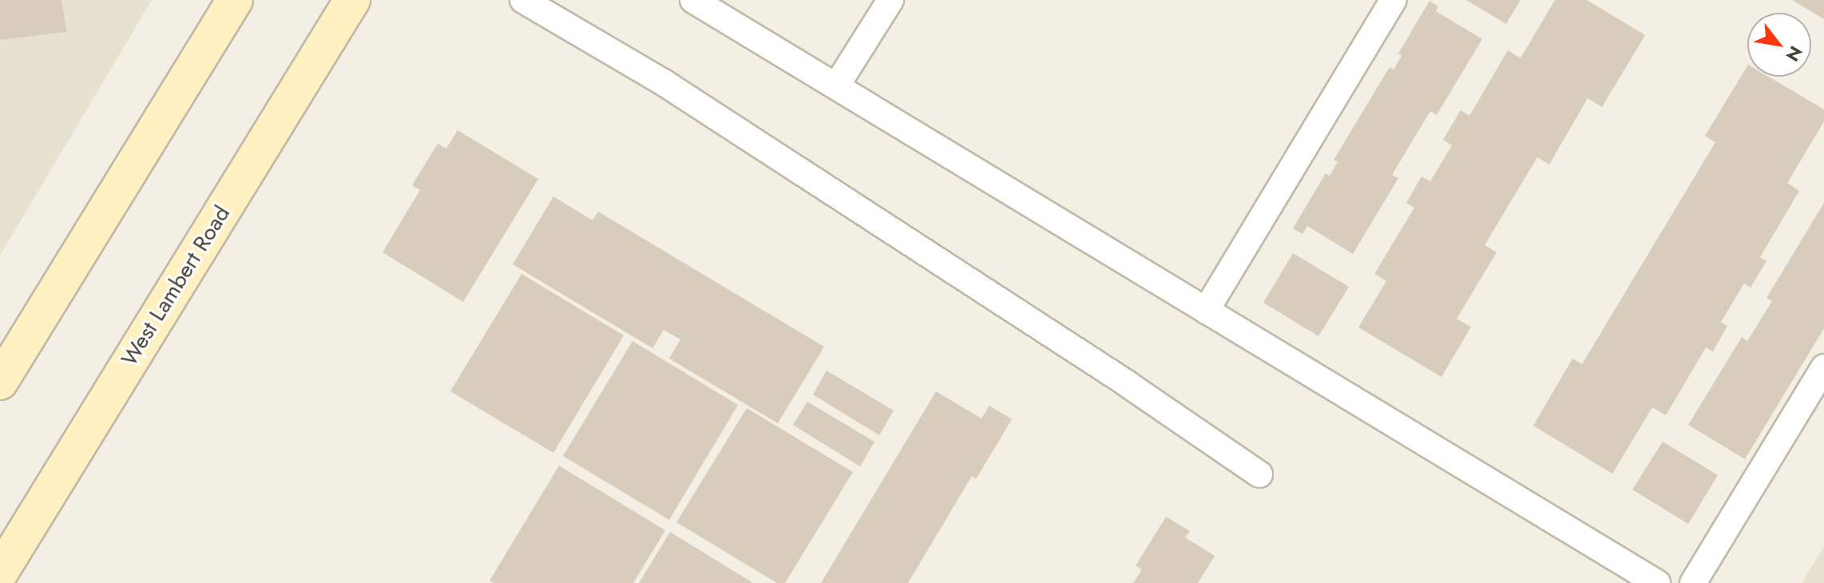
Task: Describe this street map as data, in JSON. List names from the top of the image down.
{
  "streets": {
    "main road": ["West Lambert Road"]
  },
  "north": "bottom right"
}
